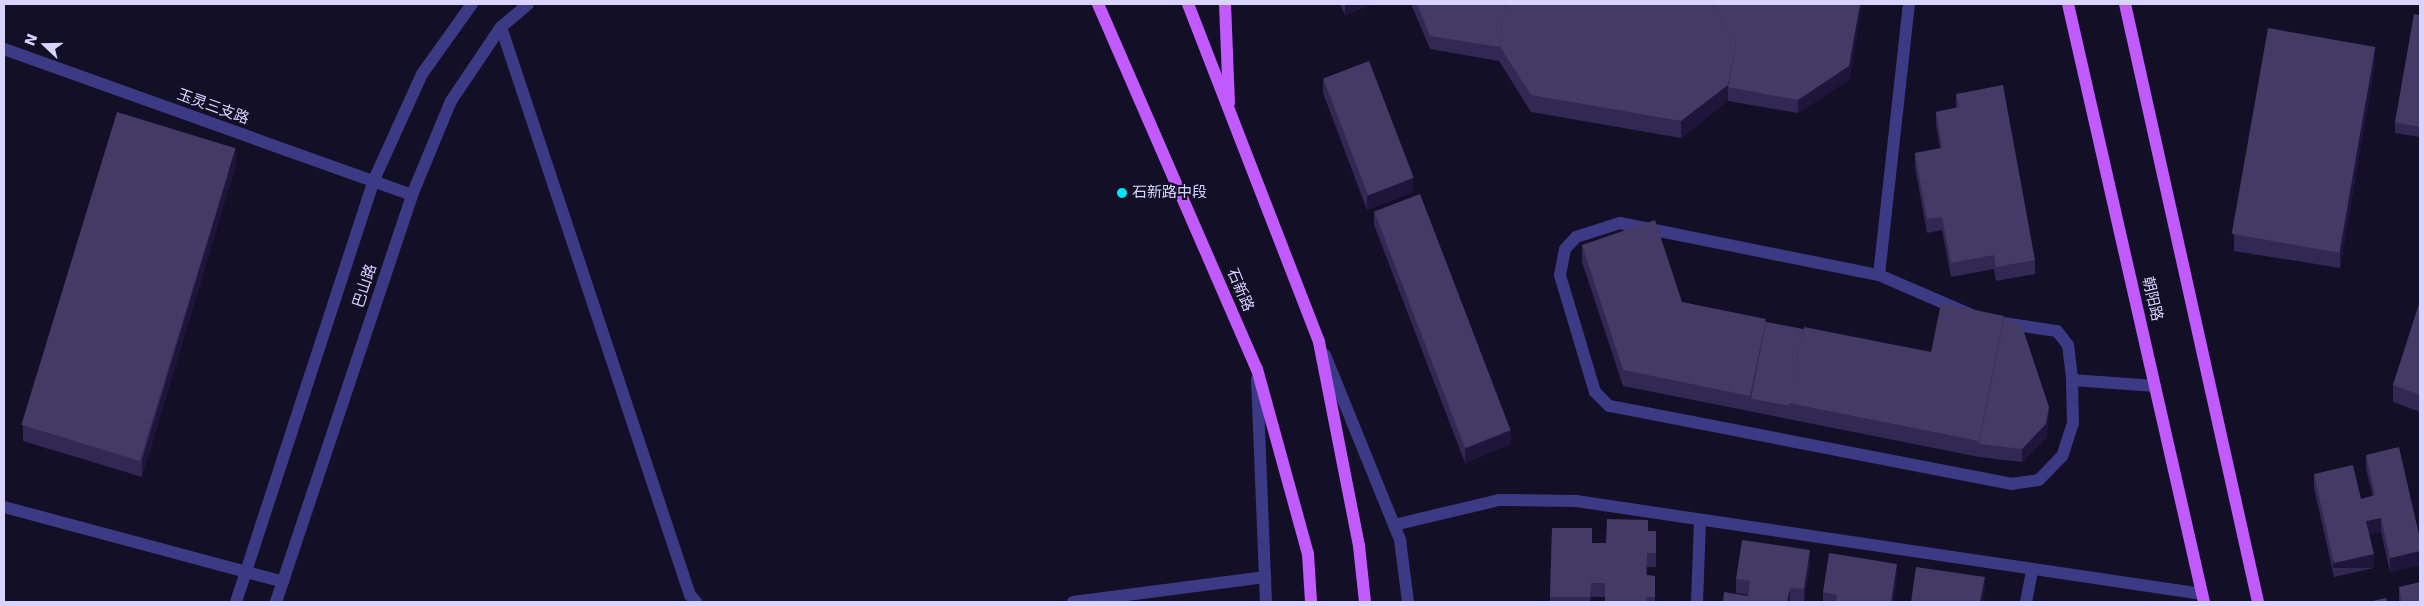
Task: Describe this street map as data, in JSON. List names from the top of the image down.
{
  "streets": {
    "main road": ["石新路", "朝阳路"],
    "street": ["玉灵三支路", "巴山路"]
  },
  "crossings": [
    ["玉灵三支路", "巴山路"]
  ],
  "places": ["石新路中段"],
  "north": "left"
}
